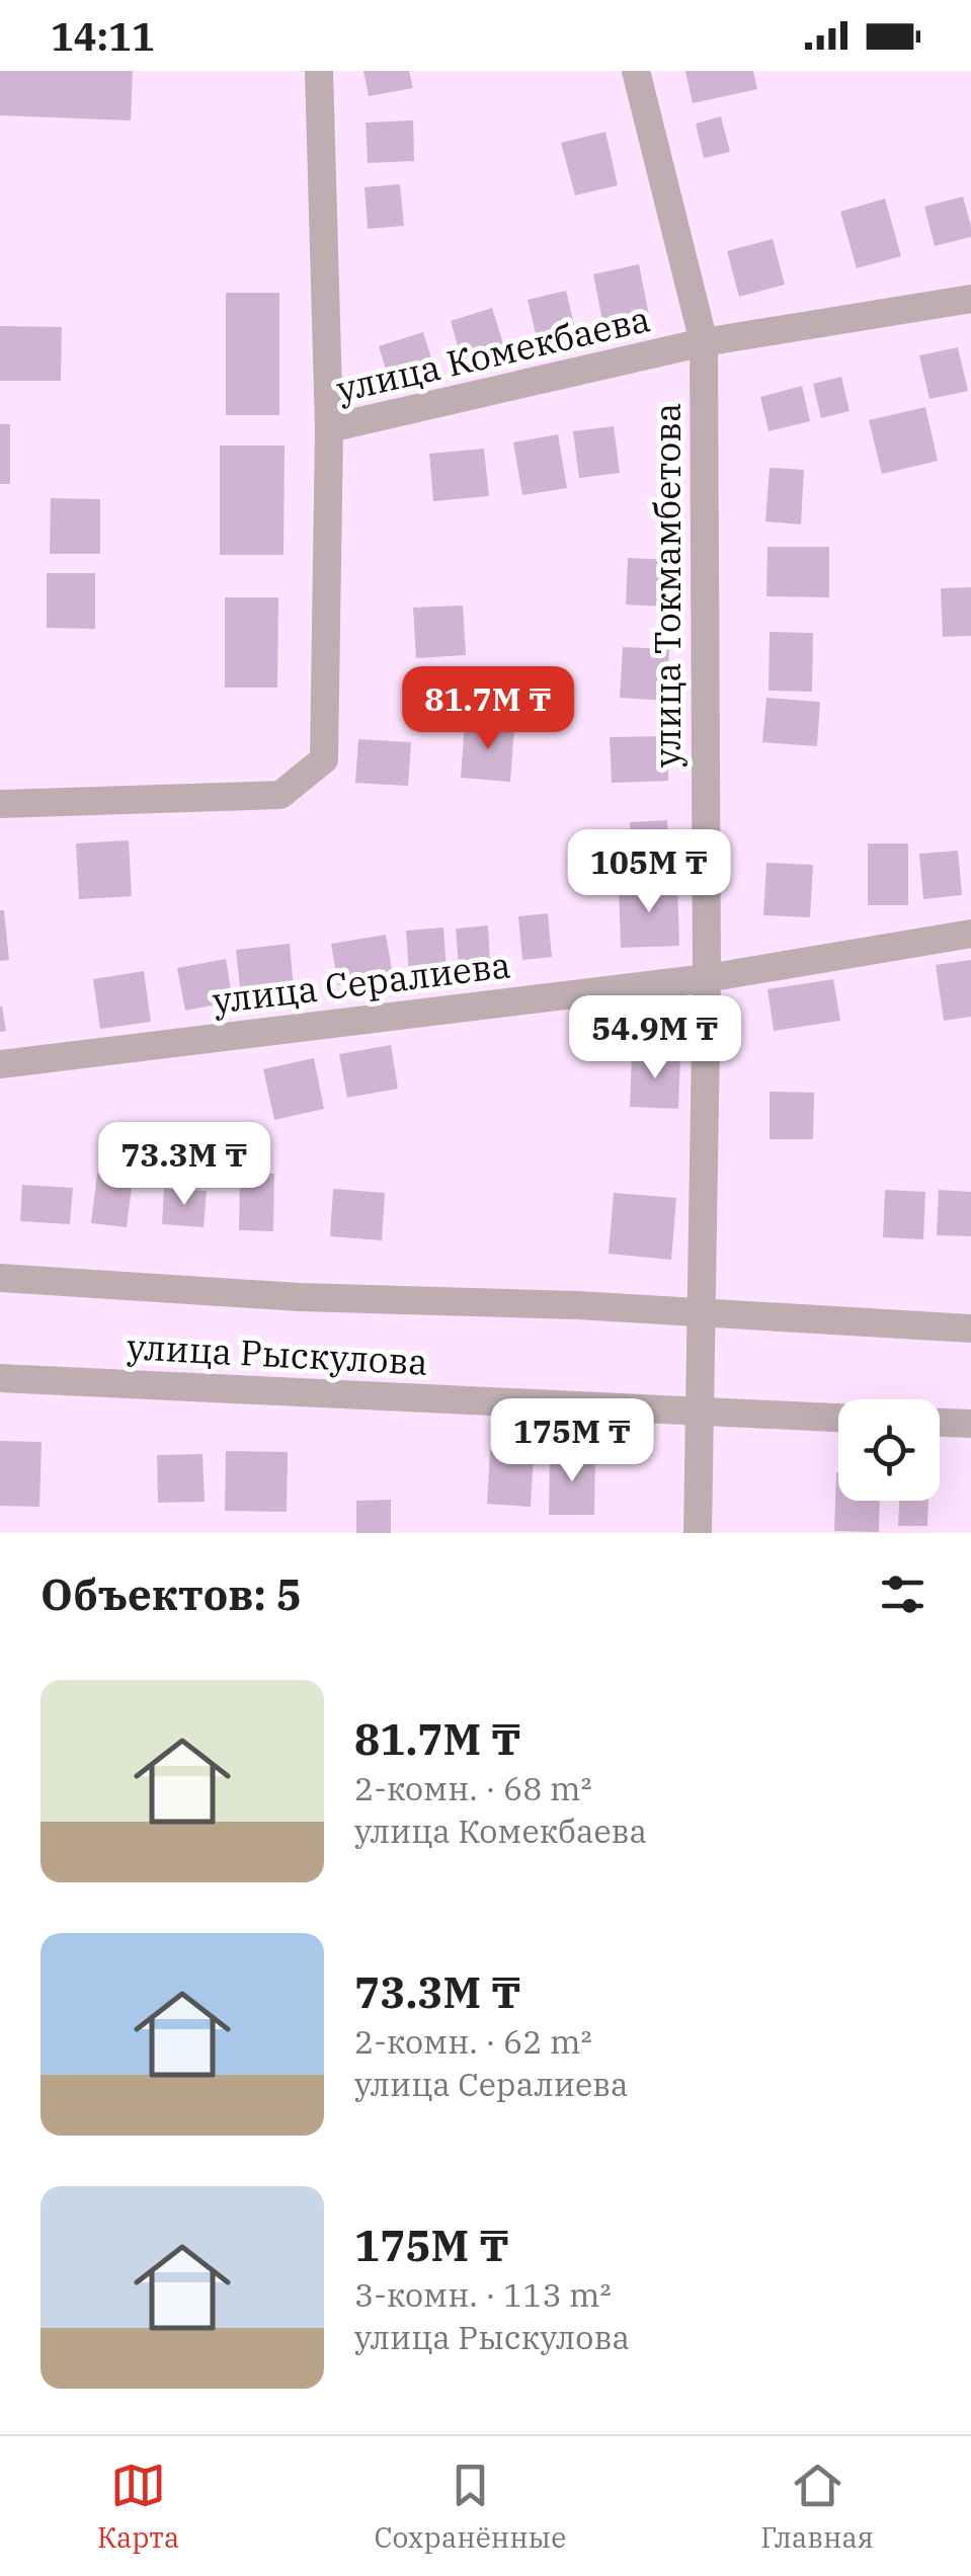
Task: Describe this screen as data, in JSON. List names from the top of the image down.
{
  "streets": {
    "street": [
      "улица Комекбаева",
      "улица Токмамбетова",
      "улица Сералиева",
      "улица Рыскулова"
    ]
  },
  "crossings": [
    ["улица Комекбаева", "улица Токмамбетова"],
    ["улица Токмамбетова", "улица Сералиева"],
    ["улица Токмамбетова", "улица Рыскулова"]
  ],
  "page": {
    "status": "14:11",
    "price": [
      "81.7M ₸",
      "105M ₸",
      "54.9M ₸",
      "73.3M ₸",
      "175M ₸"
    ],
    "heading": "Объектов: 5",
    "list": [
      {
        "name": "81.7M ₸",
        "note": "2-комн. · 68 m² · улица Комекбаева"
      },
      {
        "name": "73.3M ₸",
        "note": "2-комн. · 62 m² · улица Сералиева"
      },
      {
        "name": "175M ₸",
        "note": "3-комн. · 113 m² · улица Рыскулова"
      }
    ],
    "tabs": ["Карта", "Сохранённые", "Главная"]
  }
}
